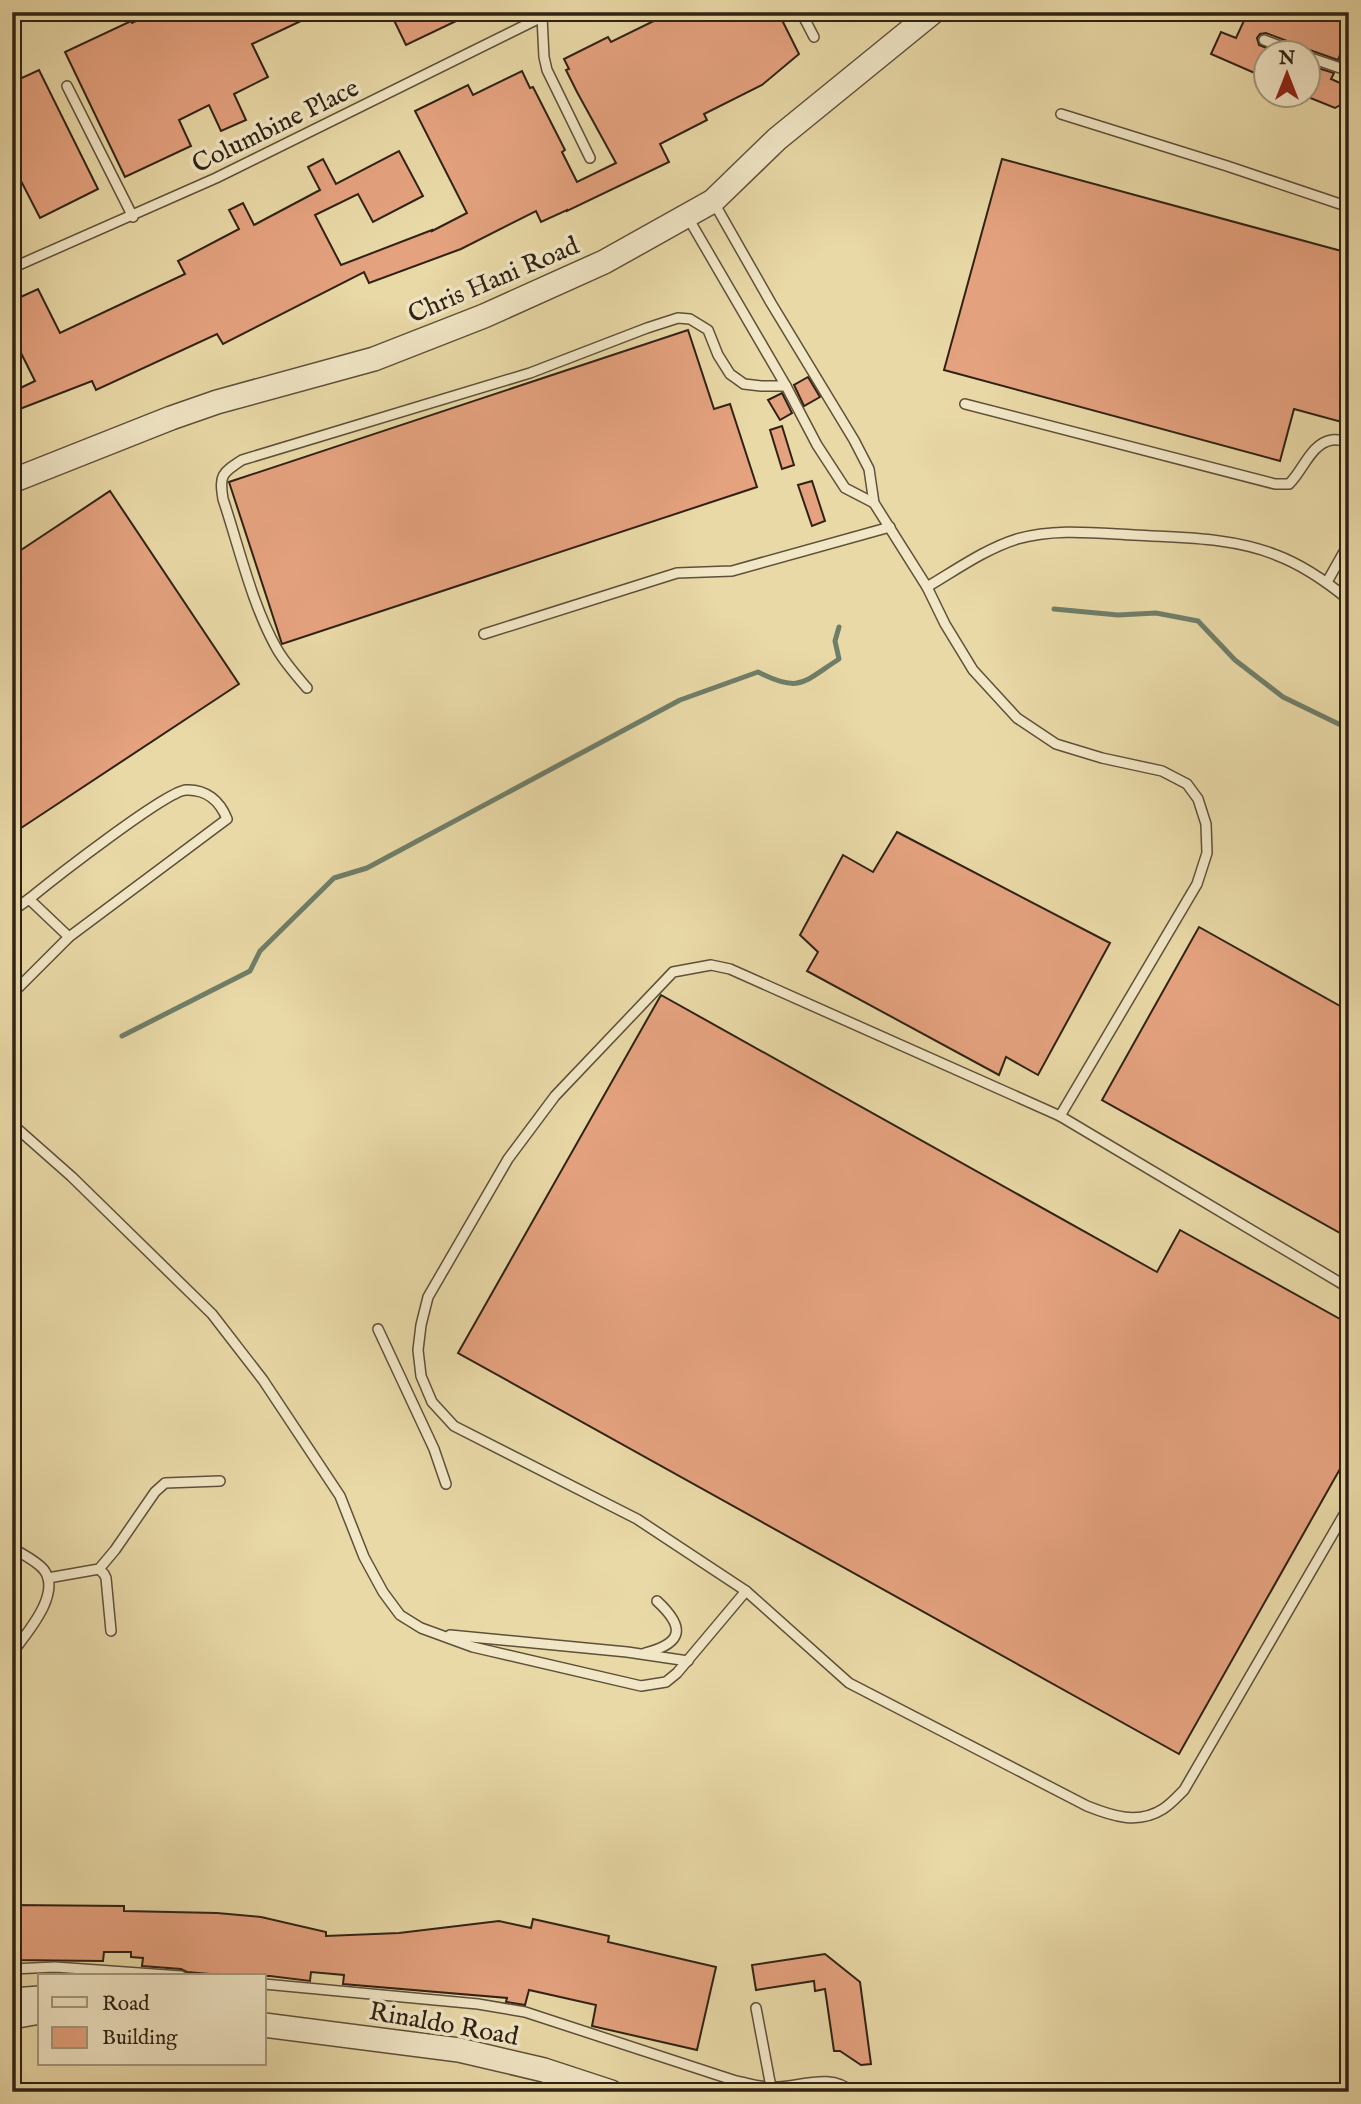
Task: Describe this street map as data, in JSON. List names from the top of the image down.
{
  "streets": {
    "street": ["Chris Hani Road", "Rinaldo Road"],
    "lane": ["Columbine Place"]
  },
  "legend": ["Road", "Building"],
  "north": "top"
}
